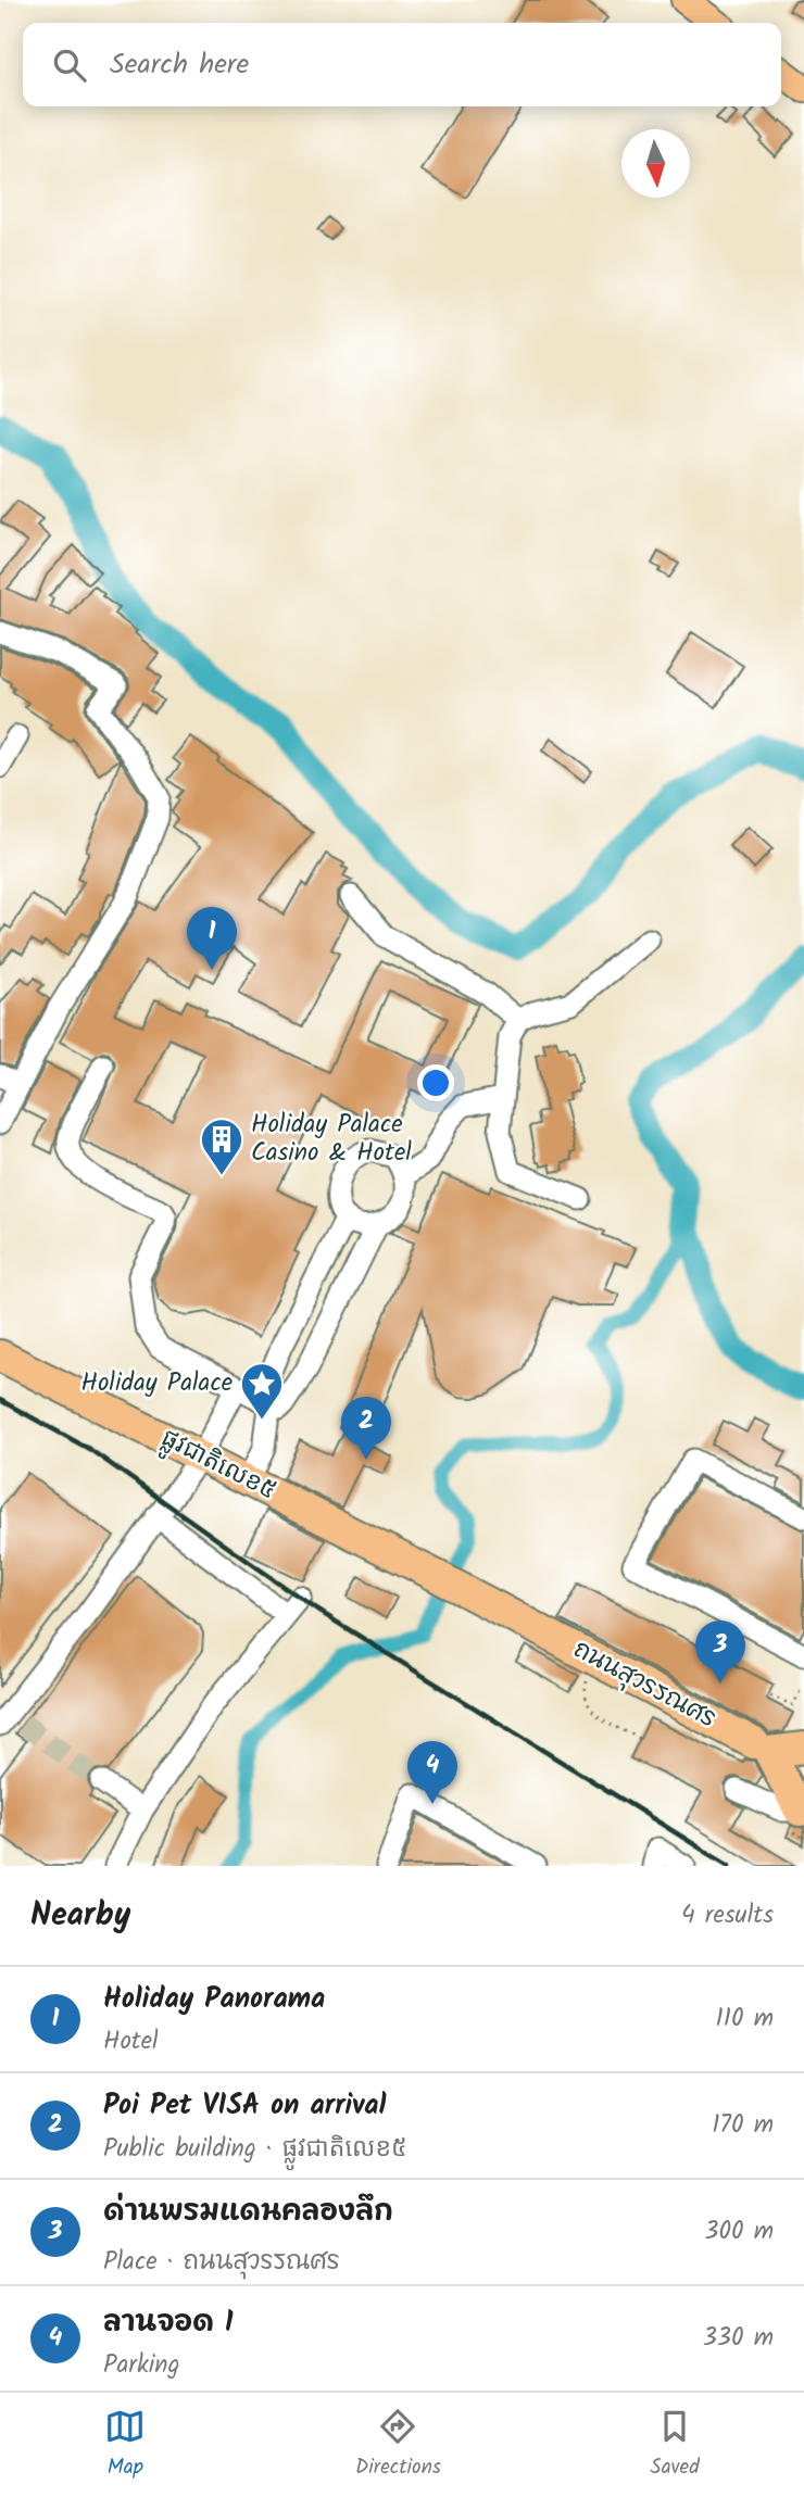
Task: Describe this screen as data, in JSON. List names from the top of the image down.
{
  "streets": {
    "highway": ["ផ្លូវជាតិលេខ៥", "ถนนสุวรรณศร"]
  },
  "crossings": [
    ["ផ្លូវជាតិលេខ៥", "ถนนสุวรรณศร"]
  ],
  "places": {
    "building": ["Holiday Palace Casino & Hotel"],
    "place": ["Holiday Palace"]
  },
  "north": "bottom",
  "page": {
    "search": "Search here",
    "pins": [
      "1",
      "2",
      "3",
      "4"
    ],
    "heading": ["Nearby", "4 results"],
    "list": [
      {
        "mark": "1",
        "name": "Holiday Panorama",
        "note": "Hotel",
        "value": "110 m"
      },
      {
        "mark": "2",
        "name": "Poi Pet VISA on arrival",
        "note": "Public building · ផ្លូវជាតិលេខ៥",
        "value": "170 m"
      },
      {
        "mark": "3",
        "name": "ด่านพรมแดนคลองลึก",
        "note": "Place · ถนนสุวรรณศร",
        "value": "300 m"
      },
      {
        "mark": "4",
        "name": "ลานจอด 1",
        "note": "Parking",
        "value": "330 m"
      }
    ],
    "nav": ["Map", "Directions", "Saved"]
  }
}
